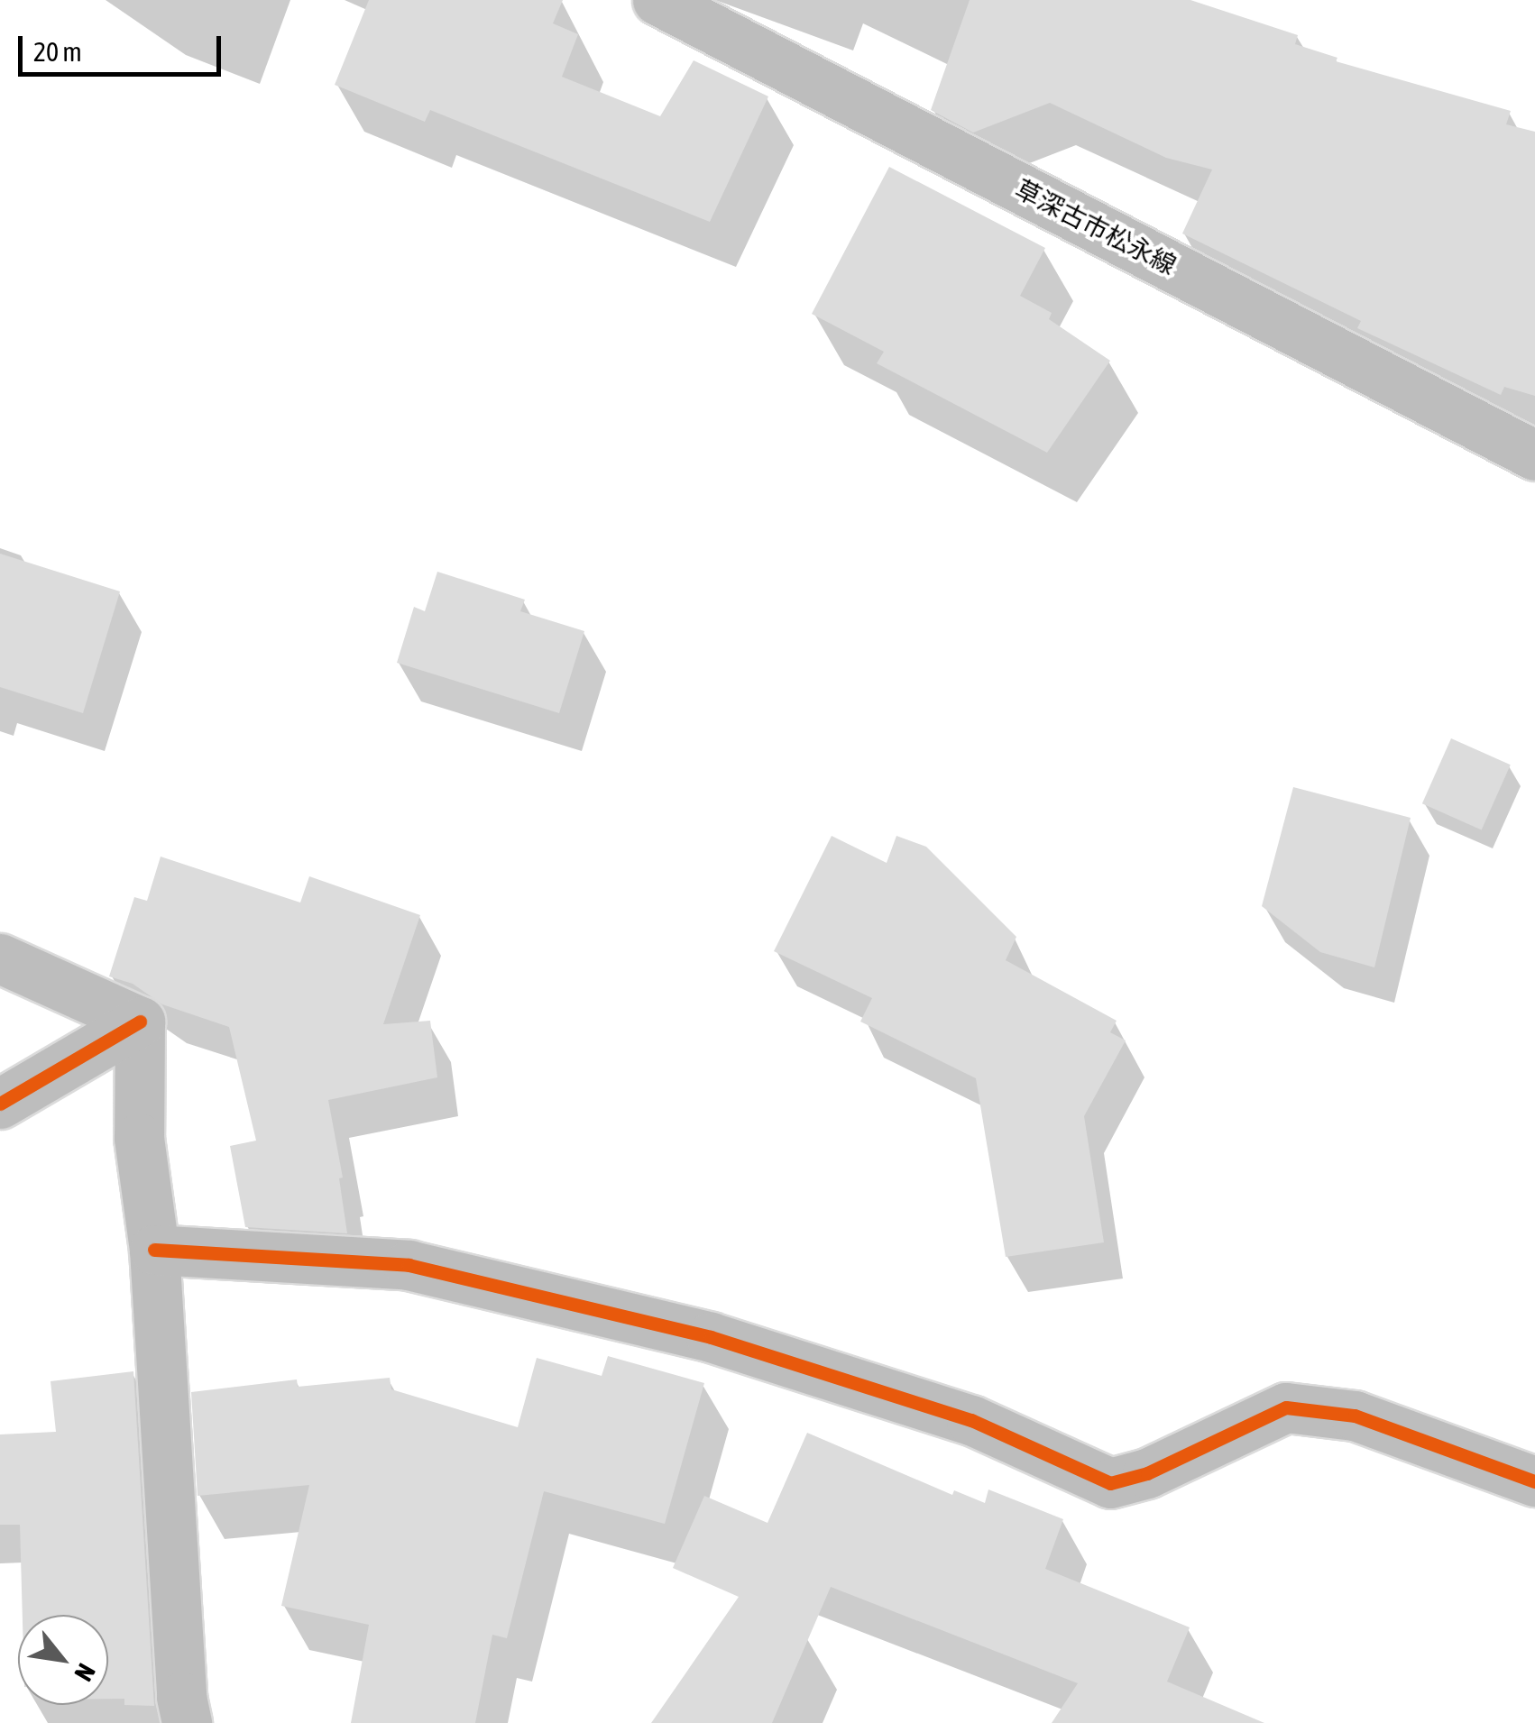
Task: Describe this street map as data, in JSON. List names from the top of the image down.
{
  "streets": {
    "street": ["草深古市松永線"]
  },
  "scale_bar": "20 m",
  "north": "bottom right"
}
